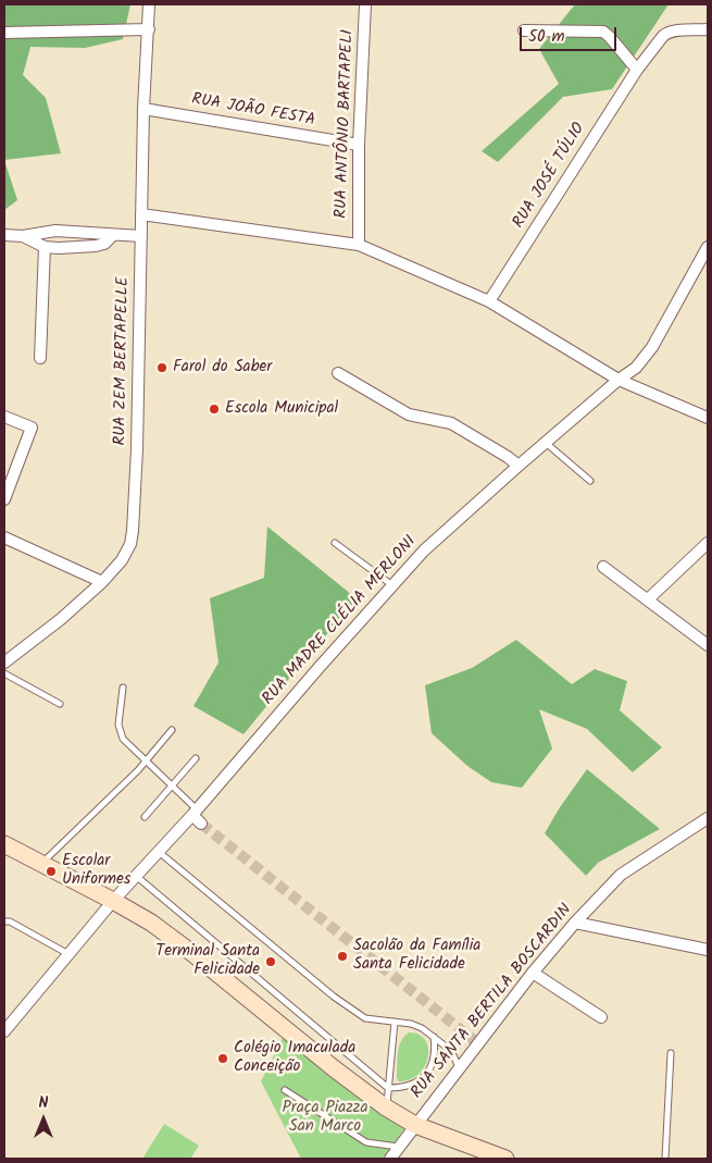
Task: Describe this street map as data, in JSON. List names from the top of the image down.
{
  "streets": {
    "street": [
      "RUA JOÃO FESTA",
      "RUA ANTÔNIO BARTAPELI",
      "RUA JOSÉ TÚLIO",
      "RUA ZEM BERTAPELLE",
      "RUA MADRE CLÉLIA MERLONI",
      "RUA SANTA BERTILA BOSCARDIN"
    ]
  },
  "crossings": [
    ["RUA JOÃO FESTA", "RUA ANTÔNIO BARTAPELI"],
    ["RUA JOÃO FESTA", "RUA ZEM BERTAPELLE"]
  ],
  "parks": ["Praça Piazza San Marco"],
  "places": [
    "Farol do Saber",
    "Escola Municipal",
    "Escolar Uniformes",
    "Sacolão da Família Santa Felicidade",
    "Terminal Santa Felicidade",
    "Colégio Imaculada Conceição"
  ],
  "scale_bar": "50 m",
  "north": "top"
}
